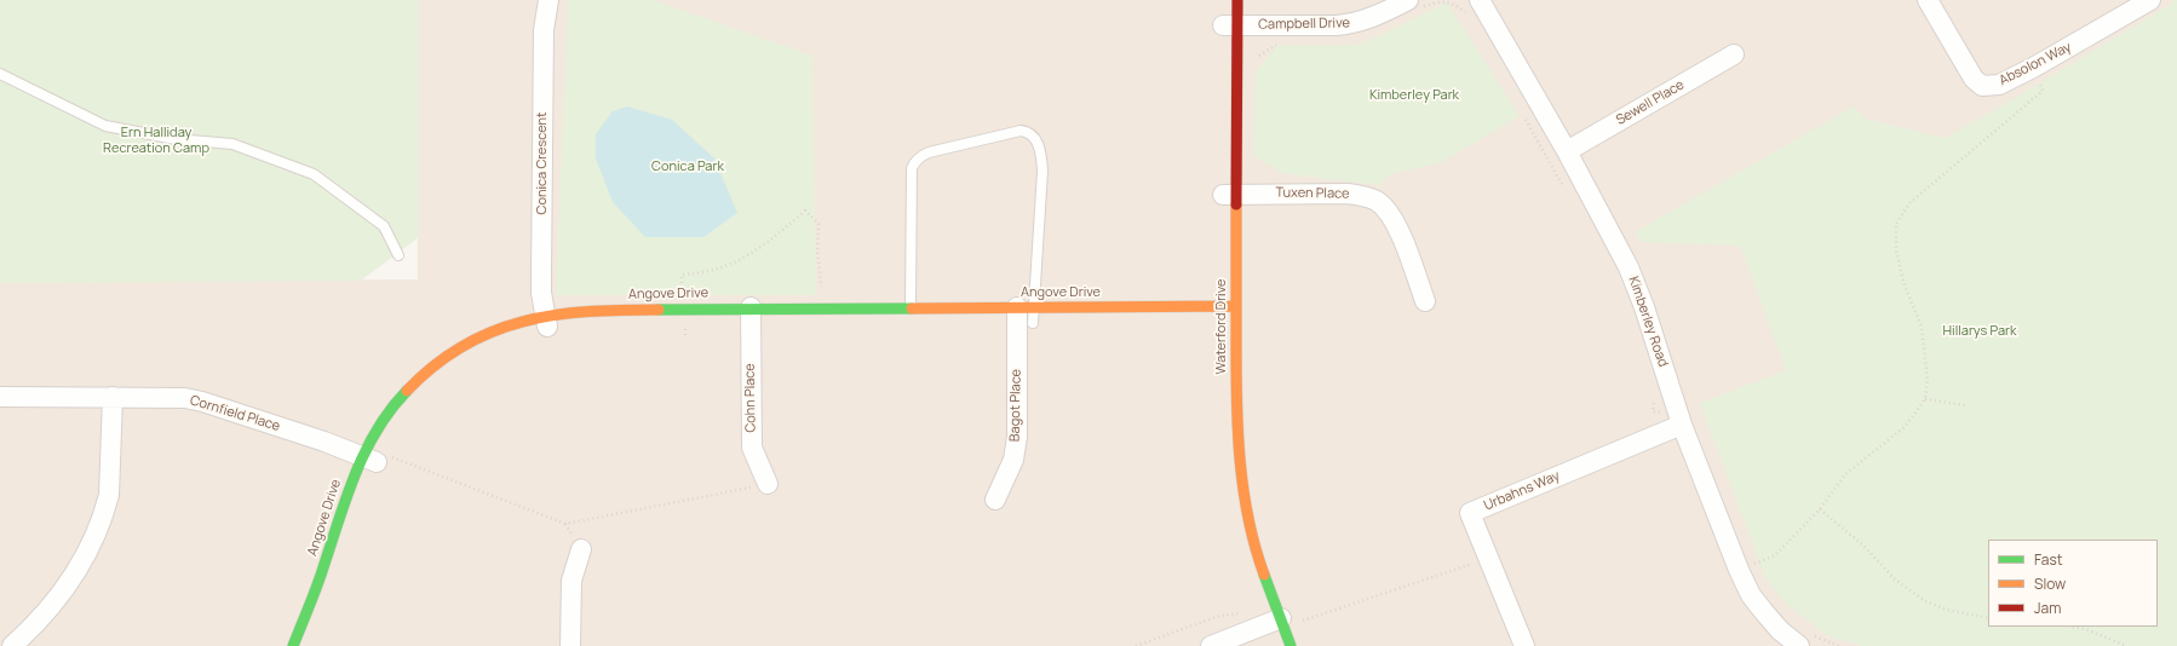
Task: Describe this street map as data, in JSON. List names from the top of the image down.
{
  "streets": {
    "street": [
      "Campbell Drive",
      "Absolon Way",
      "Sewell Place",
      "Conica Crescent",
      "Tuxen Place",
      "Angove Drive",
      "Kimberley Road",
      "Waterford Drive",
      "Cohn Place",
      "Bagot Place",
      "Cornfield Place",
      "Urbahns Way"
    ]
  },
  "crossings": [
    ["Campbell Drive", "Waterford Drive"],
    ["Sewell Place", "Kimberley Road"],
    ["Conica Crescent", "Angove Drive"],
    ["Tuxen Place", "Waterford Drive"],
    ["Angove Drive", "Waterford Drive"],
    ["Angove Drive", "Cohn Place"],
    ["Angove Drive", "Bagot Place"],
    ["Angove Drive", "Cornfield Place"],
    ["Kimberley Road", "Urbahns Way"]
  ],
  "parks": [
    "Kimberley Park",
    "Ern Halliday Recreation Camp",
    "Conica Park",
    "Hillarys Park"
  ],
  "legend": ["Fast", "Slow", "Jam"]
}
